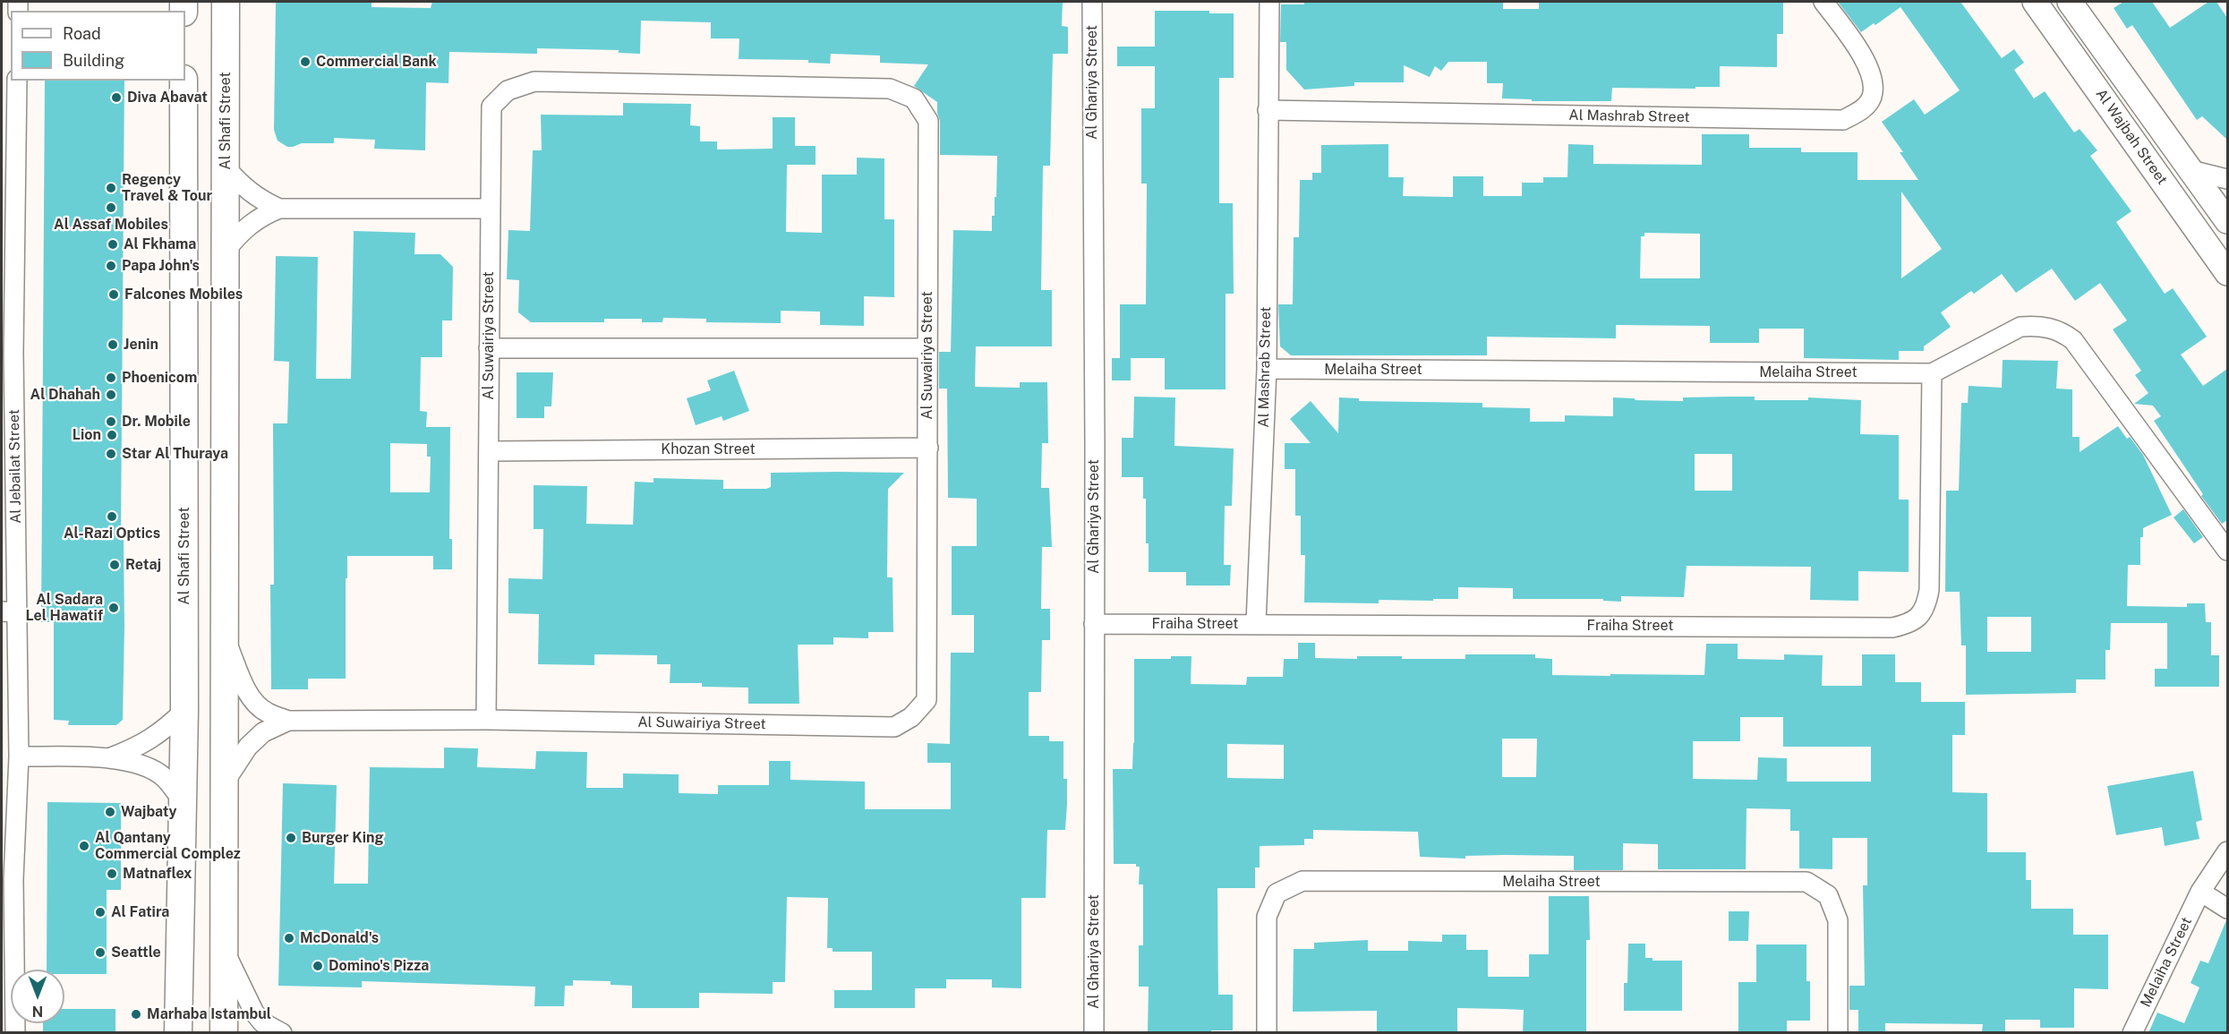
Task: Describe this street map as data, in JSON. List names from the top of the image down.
{
  "streets": {
    "main road": ["Al Shafi Street"],
    "street": [
      "Al Ghariya Street",
      "Al Mashrab Street",
      "Al Wajbah Street",
      "Al Suwairiya Street",
      "Melaiha Street",
      "Khozan Street",
      "Al Jebailat Street",
      "Fraiha Street"
    ]
  },
  "crossings": [
    ["Al Ghariya Street", "Fraiha Street"],
    ["Al Mashrab Street", "Melaiha Street"],
    ["Al Mashrab Street", "Fraiha Street"],
    ["Al Shafi Street", "Al Suwairiya Street"],
    ["Al Suwairiya Street", "Khozan Street"],
    ["Melaiha Street", "Fraiha Street"]
  ],
  "places": [
    "Commercial Bank",
    "Diva Abavat",
    "Regency Travel & Tour",
    "Al Assaf Mobiles",
    "Al Fkhama",
    "Papa John's",
    "Falcones Mobiles",
    "Jenin",
    "Phoenicom",
    "Al Dhahah",
    "Dr. Mobile",
    "Lion",
    "Star Al Thuraya",
    "Al-Razi Optics",
    "Retaj",
    "Al Sadara Lel Hawatif",
    "Wajbaty",
    "Burger King",
    "Al Qantany Commercial Complez",
    "Matnaflex",
    "Al Fatira",
    "McDonald's",
    "Seattle",
    "Domino's Pizza",
    "Marhaba Istambul"
  ],
  "legend": ["Road", "Building"],
  "north": "bottom"
}
